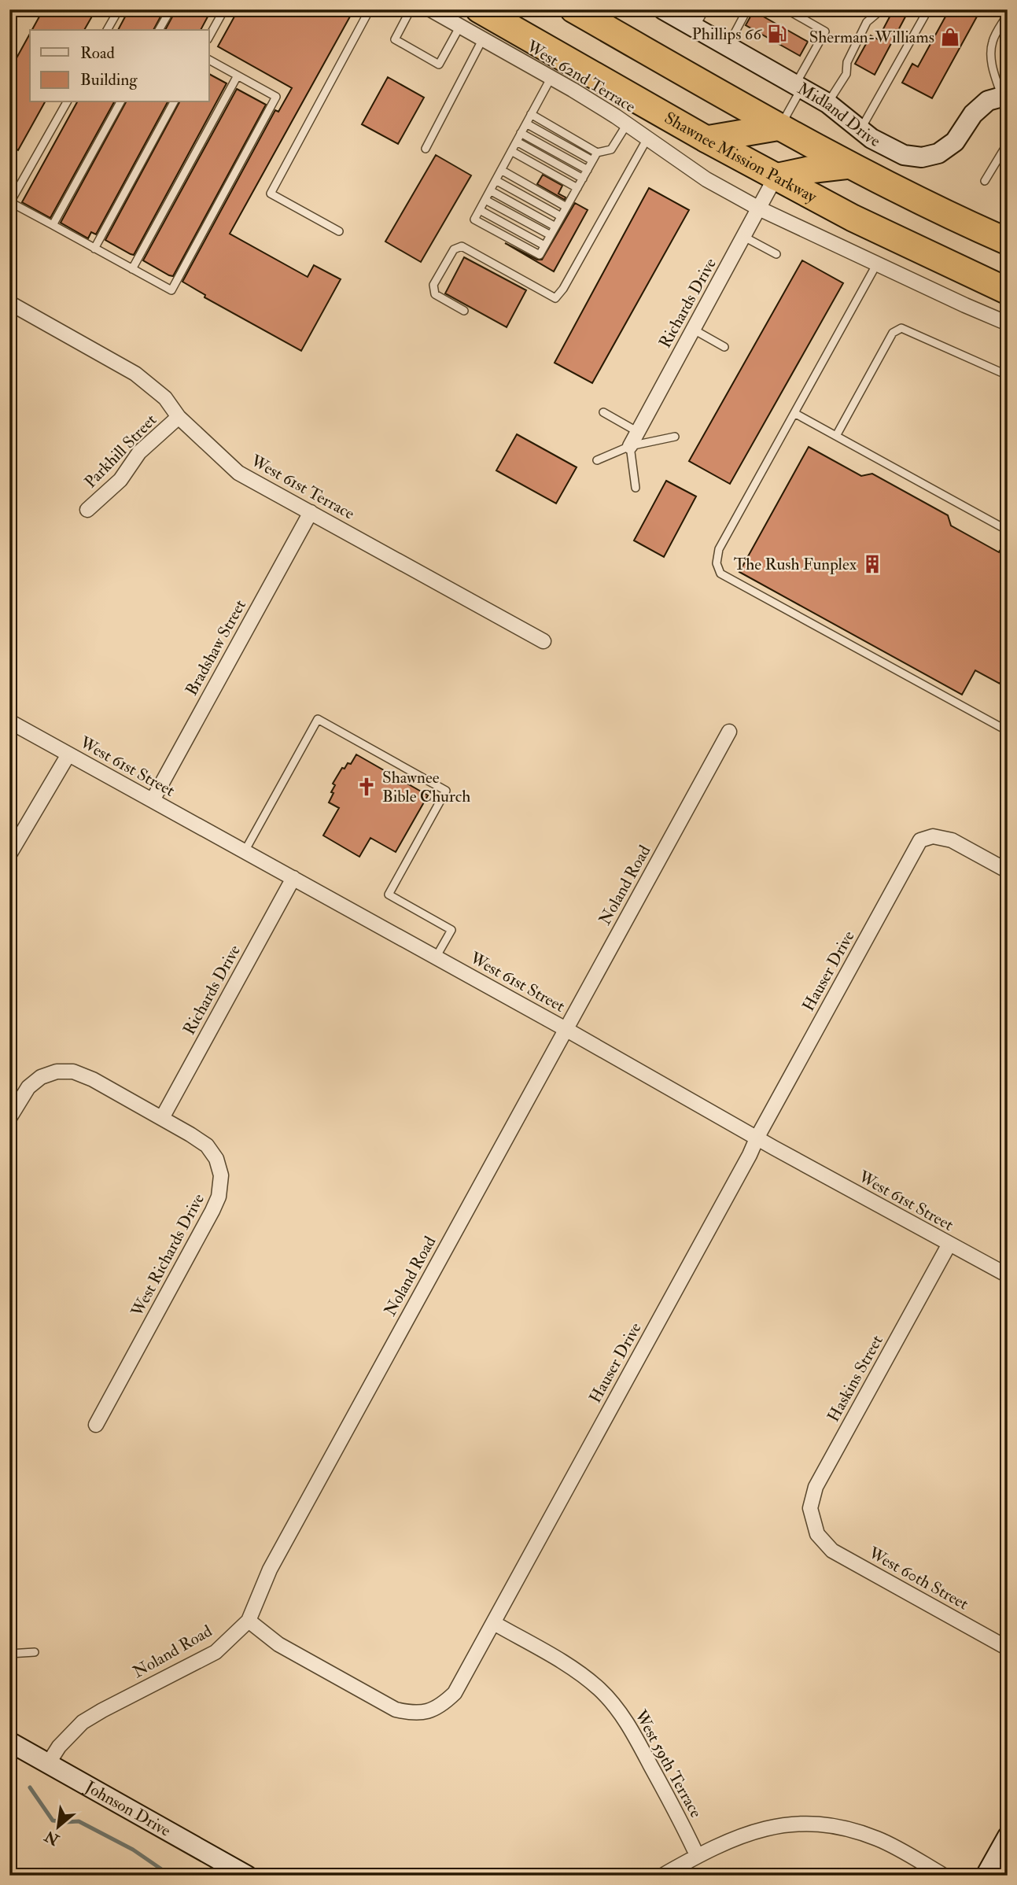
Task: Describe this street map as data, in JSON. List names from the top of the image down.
{
  "streets": {
    "highway": ["Shawnee Mission Parkway"],
    "street": [
      "West 62nd Terrace",
      "Midland Drive",
      "Richards Drive",
      "Parkhill Street",
      "West 61st Terrace",
      "Bradshaw Street",
      "West 61st Street",
      "Noland Road",
      "Hauser Drive",
      "West Richards Drive",
      "Haskins Street",
      "West 60th Street",
      "West 59th Terrace",
      "Johnson Drive"
    ]
  },
  "crossings": [
    ["West 62nd Terrace", "Shawnee Mission Parkway"],
    ["West 62nd Terrace", "Richards Drive"],
    ["Shawnee Mission Parkway", "Richards Drive"],
    ["Richards Drive", "West 61st Street"],
    ["Richards Drive", "West Richards Drive"],
    ["Parkhill Street", "West 61st Terrace"],
    ["West 61st Terrace", "Bradshaw Street"],
    ["Bradshaw Street", "West 61st Street"],
    ["West 61st Street", "Noland Road"],
    ["West 61st Street", "Hauser Drive"],
    ["West 61st Street", "Haskins Street"],
    ["Noland Road", "Hauser Drive"],
    ["Noland Road", "Johnson Drive"],
    ["Hauser Drive", "West 59th Terrace"],
    ["Haskins Street", "West 60th Street"]
  ],
  "places": {
    "fuel station": ["Phillips 66"],
    "shop": ["Sherman-Williams"],
    "building": ["The Rush Funplex"],
    "church": ["Shawnee Bible Church"]
  },
  "legend": ["Road", "Building"],
  "north": "bottom left"
}
